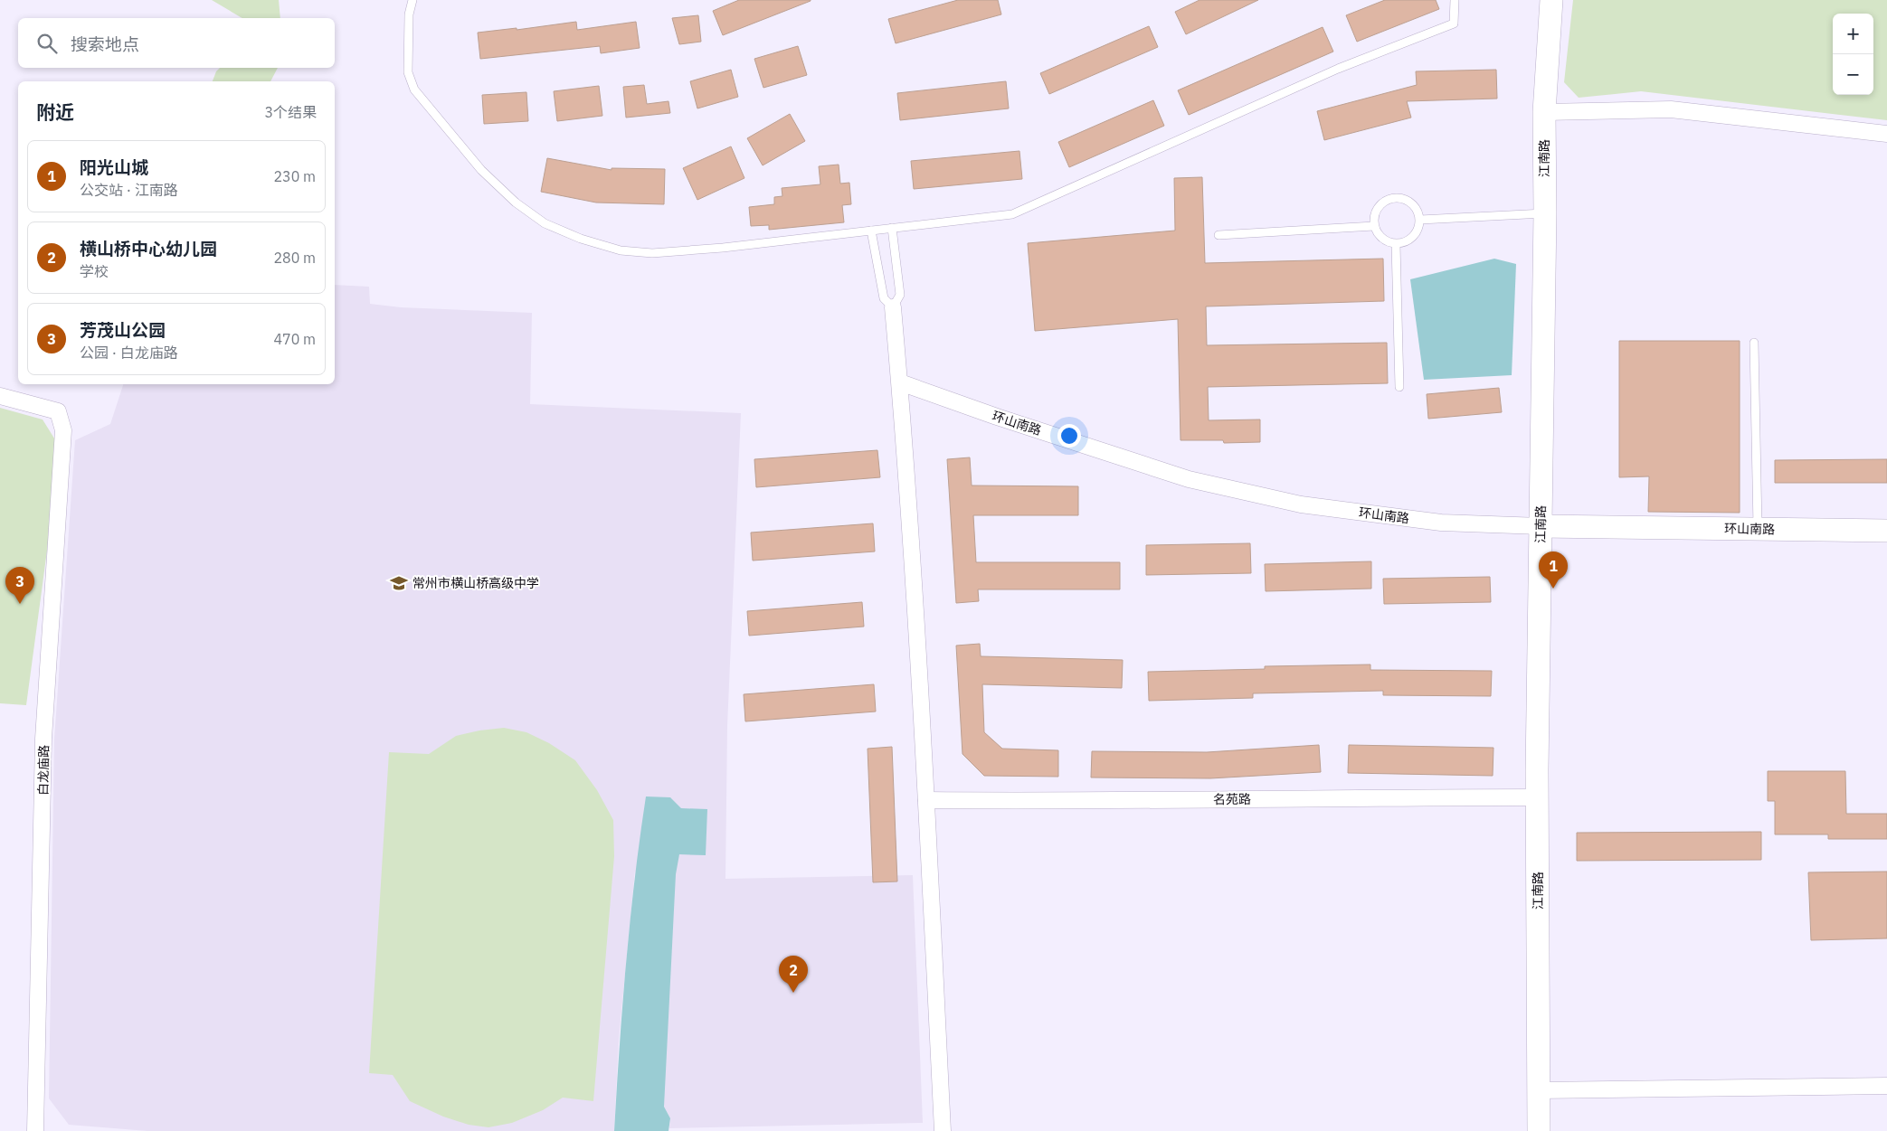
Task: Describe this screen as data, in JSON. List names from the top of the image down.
{
  "streets": {
    "main road": ["江南路", "环山南路"],
    "street": ["白龙庙路", "名苑路"]
  },
  "crossings": [
    ["江南路", "环山南路"],
    ["江南路", "名苑路"]
  ],
  "places": {
    "school or university": ["常州市横山桥高级中学"]
  },
  "page": {
    "map_buttons": ["+", "−"],
    "search": "搜索地点",
    "heading": ["附近", "3个结果"],
    "list": [
      {
        "mark": "1",
        "name": "阳光山城",
        "note": "公交站 · 江南路",
        "value": "230 m"
      },
      {
        "mark": "2",
        "name": "横山桥中心幼儿园",
        "note": "学校",
        "value": "280 m"
      },
      {
        "mark": "3",
        "name": "芳茂山公园",
        "note": "公园 · 白龙庙路",
        "value": "470 m"
      }
    ],
    "pins": ["1", "3", "2"]
  }
}
